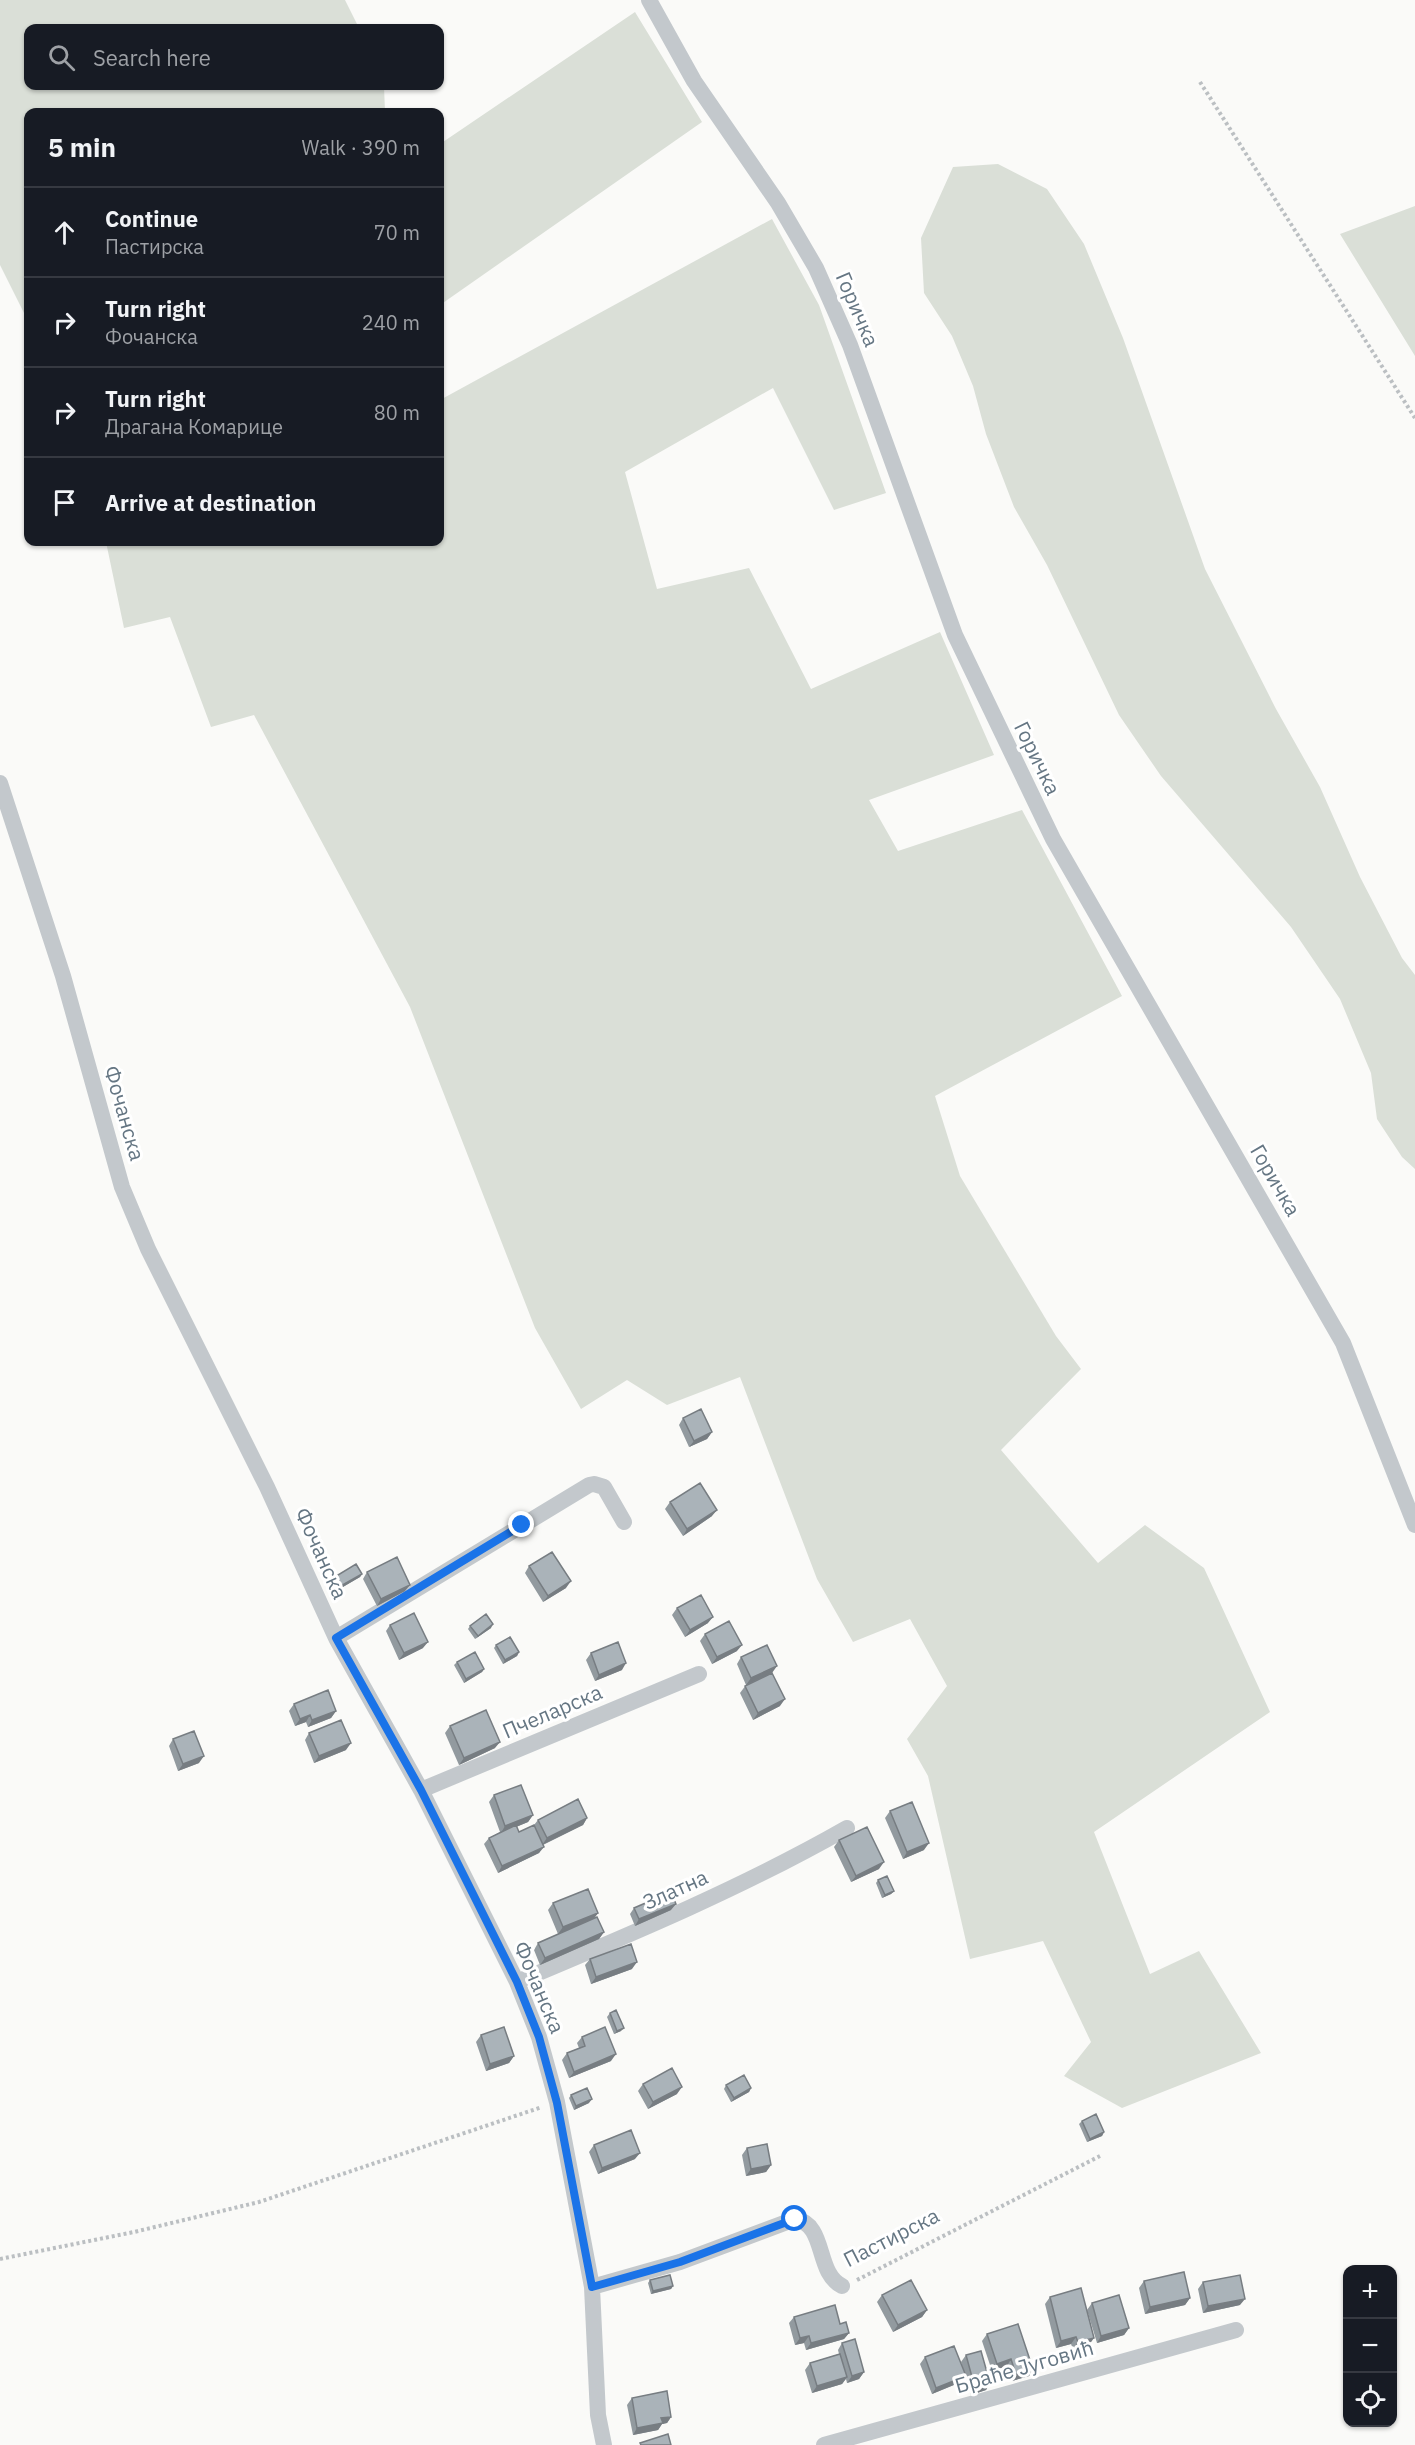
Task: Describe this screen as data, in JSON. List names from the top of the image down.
{
  "streets": {
    "street": [
      "Горичка",
      "Фочанска",
      "Пчеларска",
      "Златна",
      "Пастирска",
      "Браће Југовић"
    ]
  },
  "crossings": [
    ["Фочанска", "Пчеларска"],
    ["Фочанска", "Златна"],
    ["Фочанска", "Пастирска"]
  ],
  "page": {
    "search": "Search here",
    "heading": ["5 min", "Walk · 390 m"],
    "list": [
      ["Continue", "Пастирска", "70 m"],
      ["Turn right", "Фочанска", "240 m"],
      ["Turn right", "Драгана Комарице", "80 m"],
      "Arrive at destination"
    ],
    "map_buttons": ["+", "−"]
  }
}
